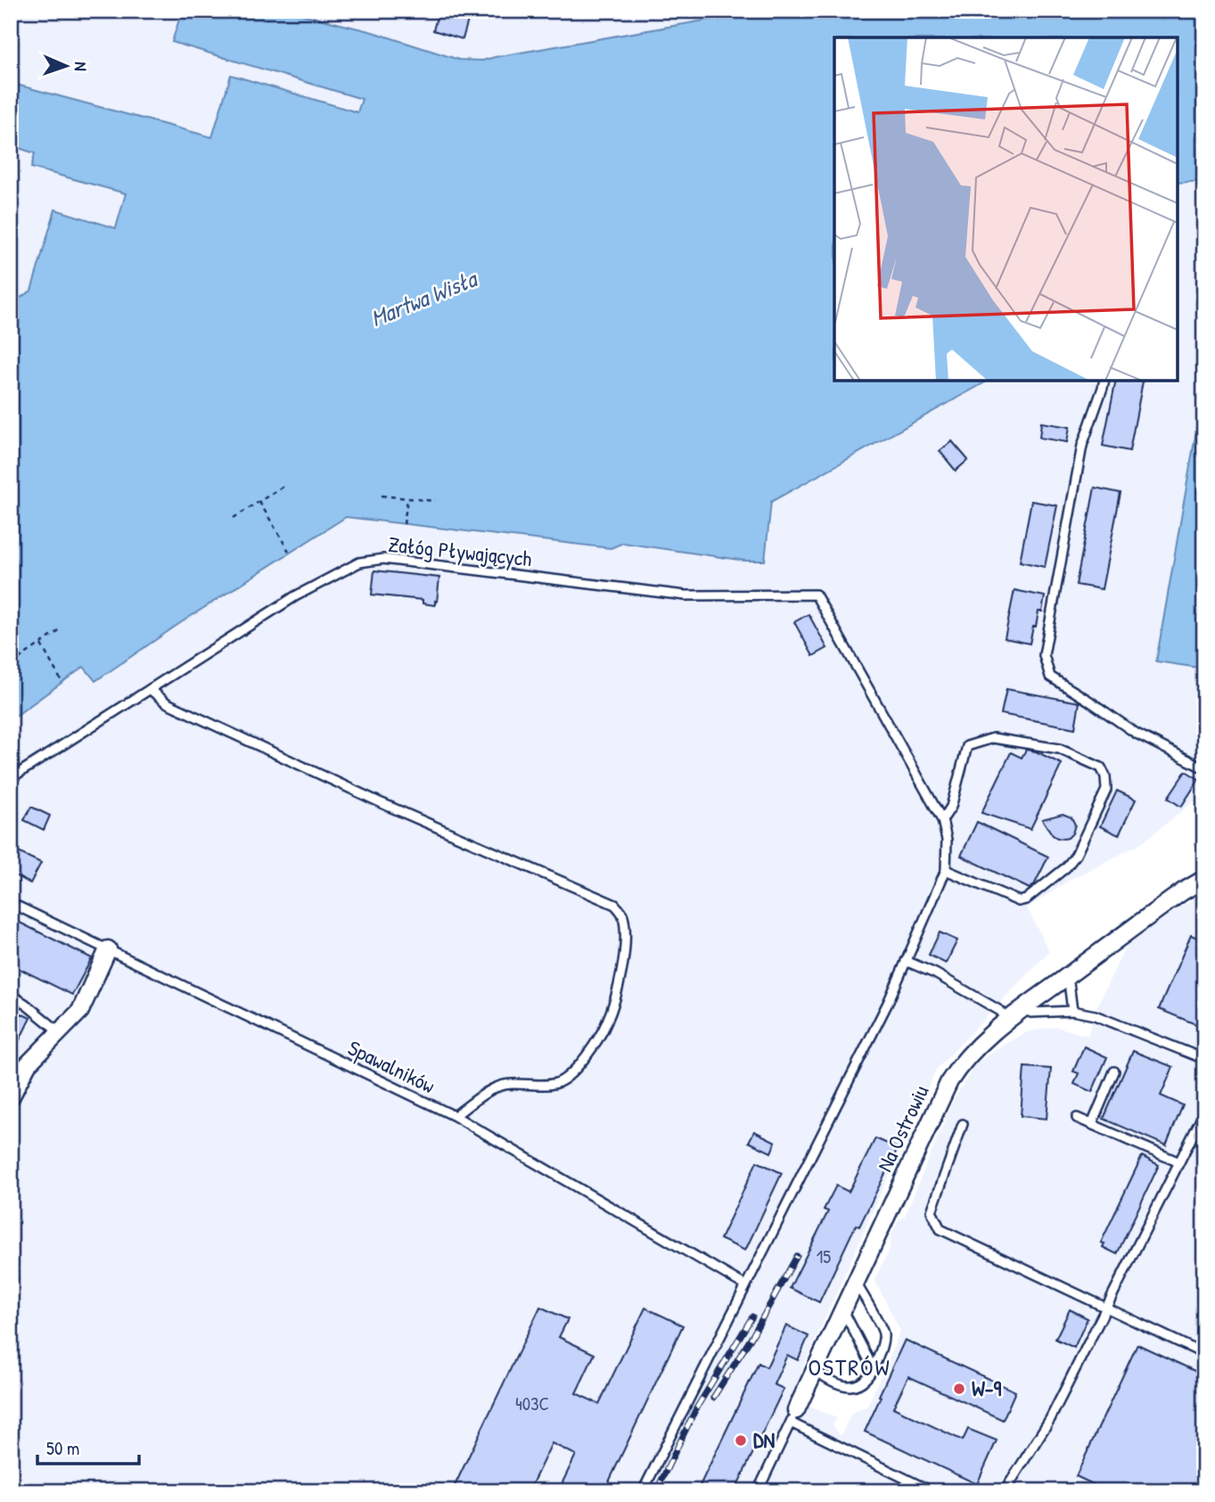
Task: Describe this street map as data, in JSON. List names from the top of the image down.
{
  "streets": {
    "street": ["Na Ostrowiu"],
    "lane": ["Załóg Pływających", "Spawalników"]
  },
  "districts": ["OSTRÓW"],
  "water": ["Martwa Wisła"],
  "places": ["W-9", "DN"],
  "house_numbers": ["15", "403C"],
  "scale_bar": "50 m",
  "north": "right"
}
